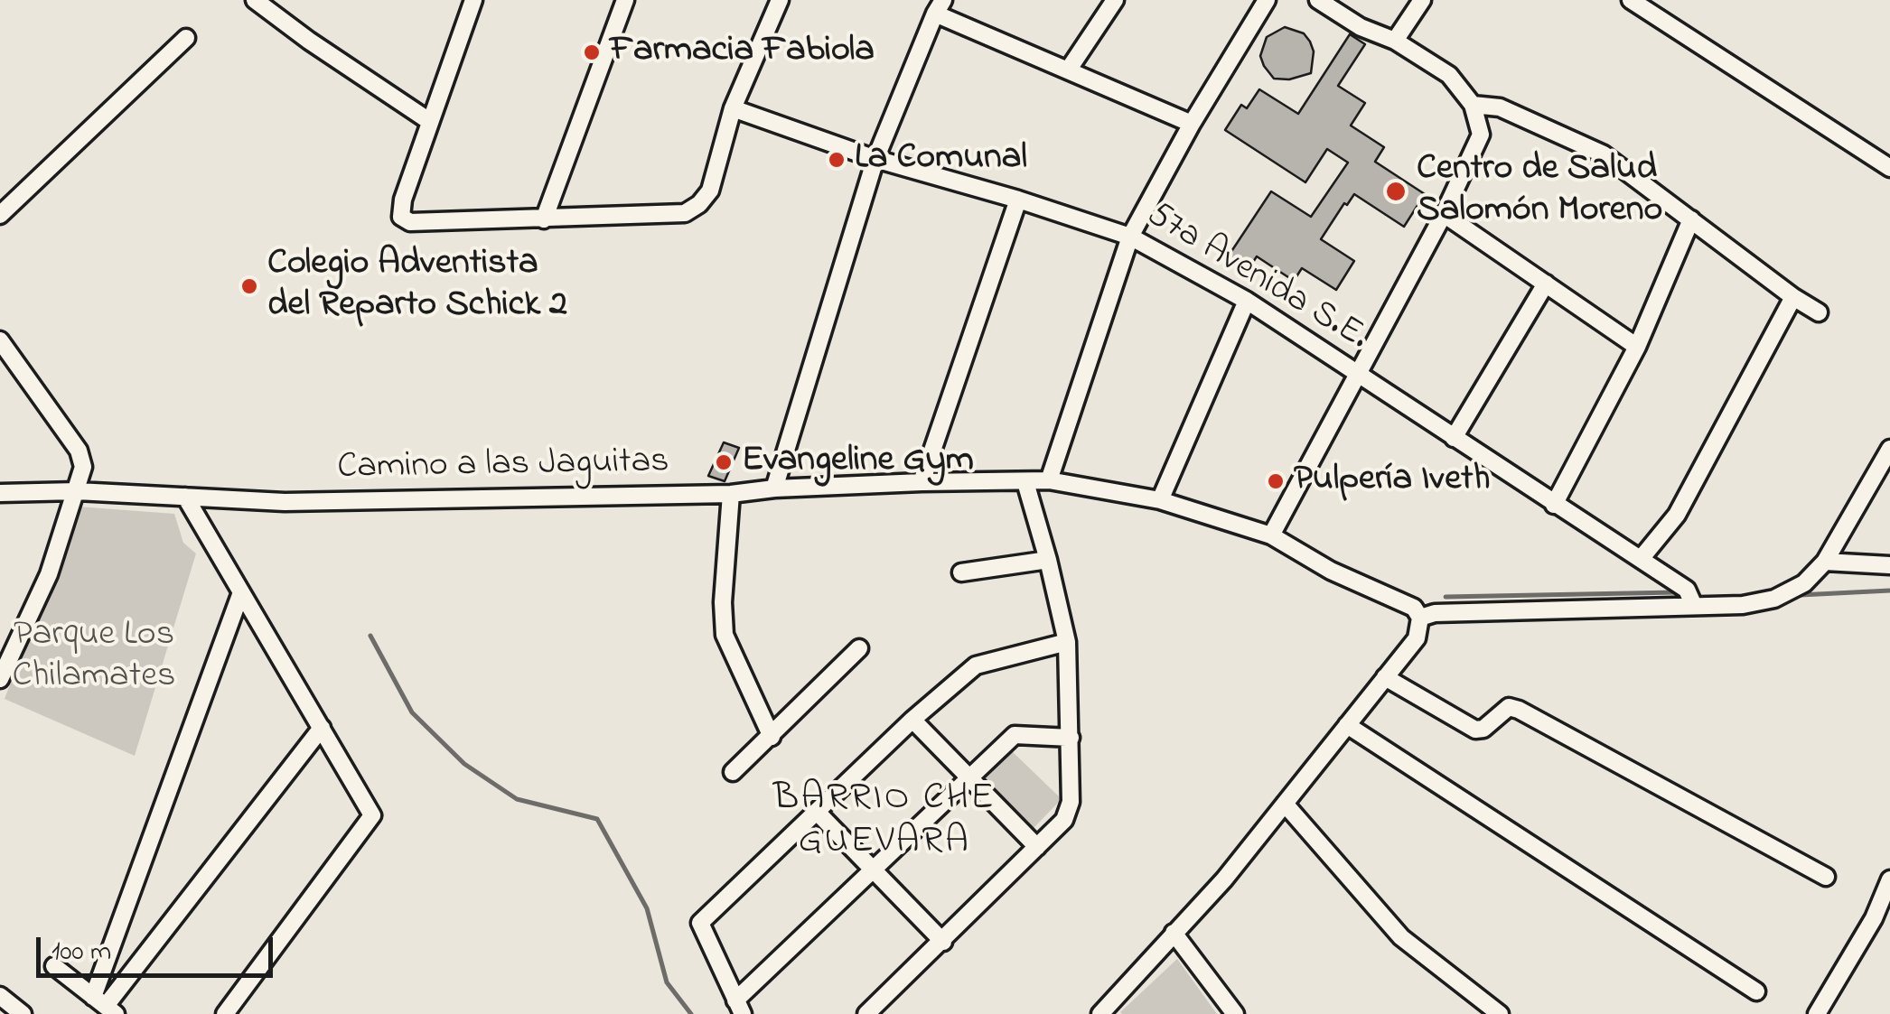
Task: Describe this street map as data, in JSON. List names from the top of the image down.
{
  "streets": {
    "street": ["57a Avenida S.E.", "Camino a las Jaguitas"]
  },
  "districts": ["BARRIO CHE GUEVARA"],
  "parks": ["Parque Los Chilamates"],
  "places": [
    "Farmacia Fabiola",
    "La Comunal",
    "Centro de Salud Salomón Moreno",
    "Colegio Adventista del Reparto Schick 2",
    "Evangeline Gym",
    "Pulpería Iveth"
  ],
  "scale_bar": "100 m"
}
